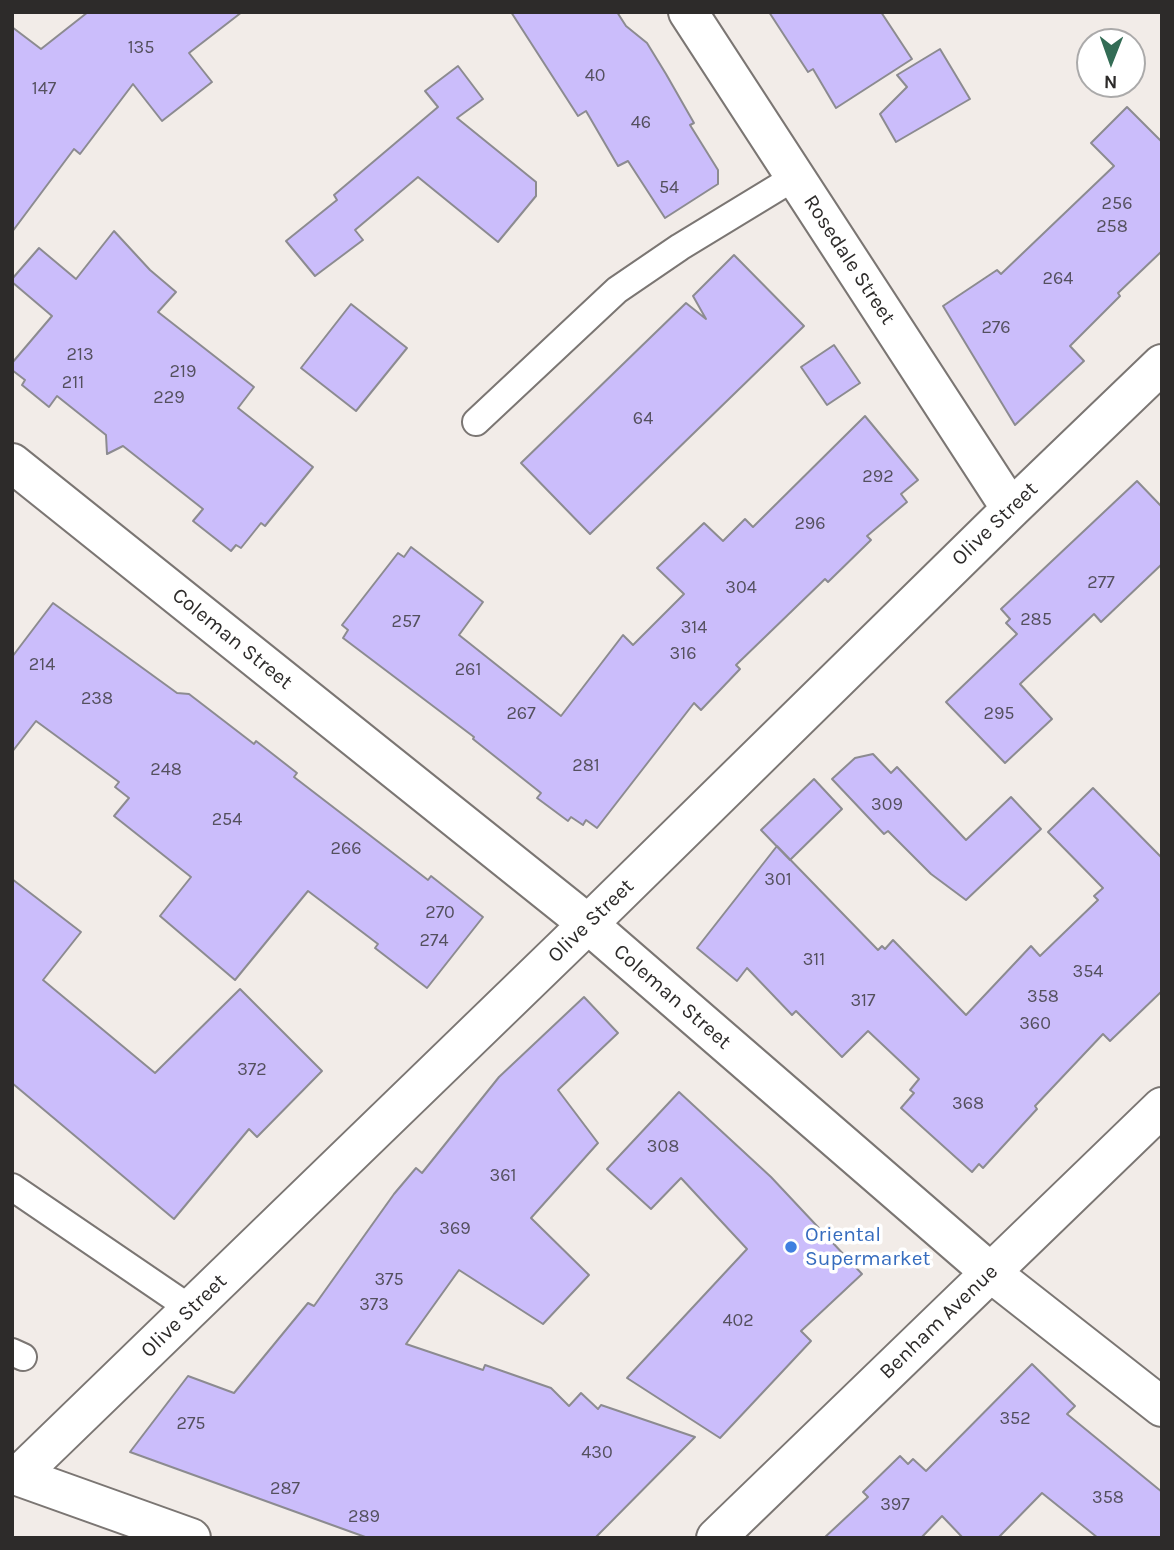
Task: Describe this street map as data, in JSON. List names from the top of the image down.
{
  "streets": {
    "street": [
      "Rosedale Street",
      "Olive Street",
      "Coleman Street",
      "Benham Avenue"
    ]
  },
  "crossings": [
    ["Rosedale Street", "Olive Street"],
    ["Olive Street", "Coleman Street"],
    ["Coleman Street", "Benham Avenue"]
  ],
  "places": ["Oriental Supermarket"],
  "house_numbers": [
    "135",
    "40",
    "147",
    "46",
    "54",
    "256",
    "258",
    "264",
    "276",
    "213",
    "219",
    "211",
    "229",
    "64",
    "292",
    "296",
    "277",
    "304",
    "285",
    "257",
    "314",
    "316",
    "214",
    "261",
    "238",
    "267",
    "295",
    "281",
    "248",
    "309",
    "254",
    "266",
    "301",
    "270",
    "274",
    "311",
    "354",
    "358",
    "317",
    "360",
    "372",
    "368",
    "308",
    "361",
    "369",
    "375",
    "373",
    "402",
    "352",
    "275",
    "430",
    "287",
    "358",
    "397",
    "289"
  ],
  "north": "bottom"
}
